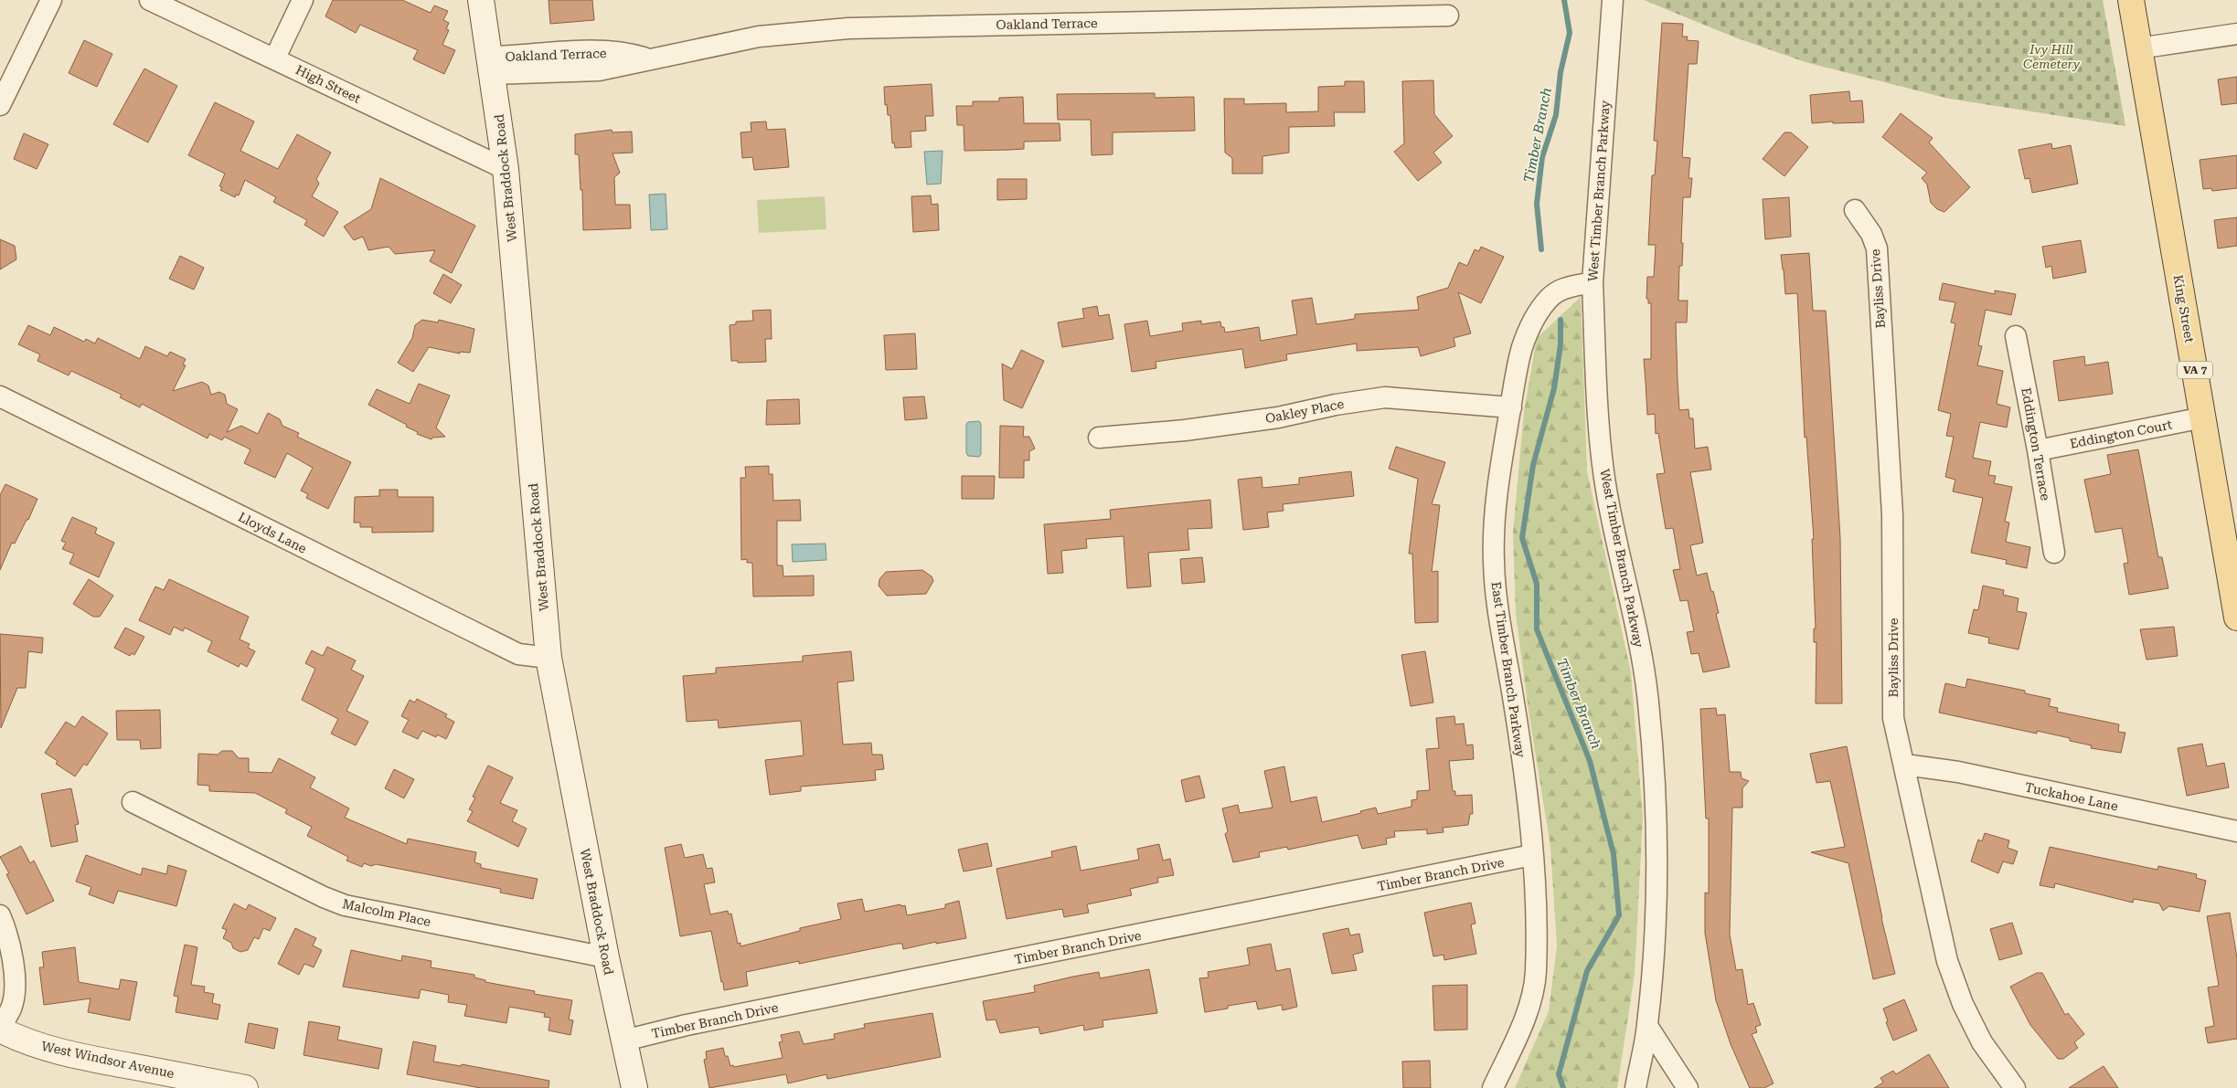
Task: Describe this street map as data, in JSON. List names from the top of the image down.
{
  "streets": {
    "main road": [
      "West Braddock Road",
      "King Street",
      "VA 7",
      "West Windsor Avenue"
    ],
    "street": [
      "Oakland Terrace",
      "High Street",
      "West Timber Branch Parkway",
      "Bayliss Drive",
      "Oakley Place",
      "Eddington Court",
      "Eddington Terrace",
      "Lloyds Lane",
      "East Timber Branch Parkway",
      "Tuckahoe Lane",
      "Timber Branch Drive",
      "Malcolm Place"
    ]
  },
  "crossings": [
    ["Oakland Terrace", "West Braddock Road"],
    ["High Street", "West Braddock Road"],
    ["West Braddock Road", "Lloyds Lane"],
    ["West Braddock Road", "Timber Branch Drive"],
    ["West Braddock Road", "Malcolm Place"],
    ["West Timber Branch Parkway", "East Timber Branch Parkway"],
    ["Bayliss Drive", "Tuckahoe Lane"],
    ["King Street", "Eddington Court"],
    ["Oakley Place", "East Timber Branch Parkway"],
    ["Eddington Court", "Eddington Terrace"],
    ["East Timber Branch Parkway", "Timber Branch Drive"]
  ],
  "water": ["Timber Branch"],
  "parks": ["Ivy Hill Cemetery"]
}
